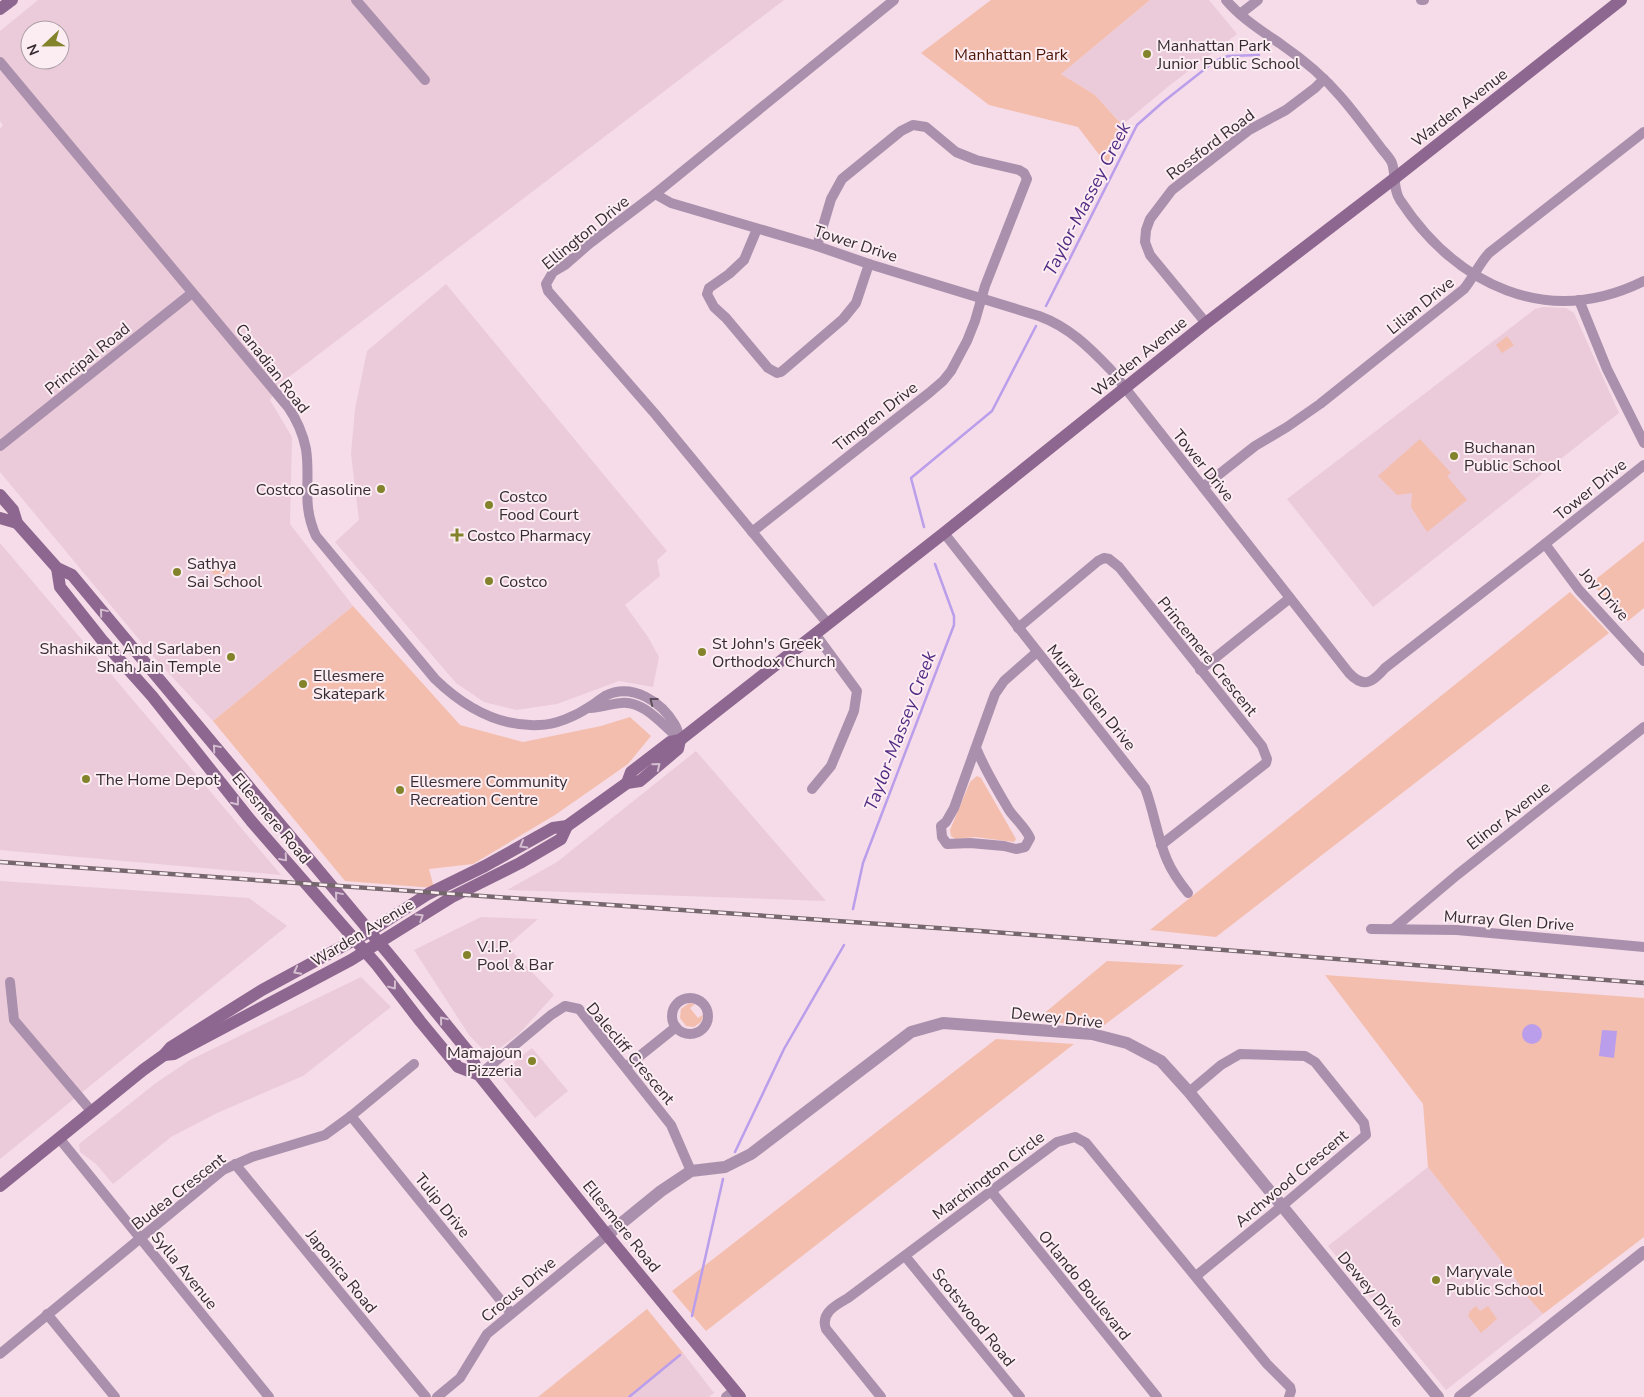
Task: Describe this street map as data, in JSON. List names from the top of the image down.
{
  "streets": {
    "main road": ["Warden Avenue", "Ellesmere Road"],
    "street": [
      "Rossford Road",
      "Ellington Drive",
      "Tower Drive",
      "Lilian Drive",
      "Principal Road",
      "Canadian Road",
      "Timgren Drive",
      "Joy Drive",
      "Princemere Crescent",
      "Murray Glen Drive",
      "Elinor Avenue",
      "Dewey Drive",
      "Dalecliff Crescent",
      "Marchington Circle",
      "Archwood Crescent",
      "Budea Crescent",
      "Tulip Drive",
      "Sylla Avenue",
      "Japonica Road",
      "Orlando Boulevard",
      "Crocus Drive",
      "Scotswood Road"
    ]
  },
  "crossings": [
    ["Warden Avenue", "Rossford Road"],
    ["Warden Avenue", "Ellington Drive"],
    ["Warden Avenue", "Tower Drive"],
    ["Warden Avenue", "Canadian Road"],
    ["Warden Avenue", "Murray Glen Drive"],
    ["Warden Avenue", "Ellesmere Road"],
    ["Warden Avenue", "Sylla Avenue"],
    ["Ellington Drive", "Tower Drive"],
    ["Ellington Drive", "Timgren Drive"],
    ["Tower Drive", "Lilian Drive"],
    ["Tower Drive", "Timgren Drive"],
    ["Tower Drive", "Joy Drive"],
    ["Principal Road", "Canadian Road"],
    ["Princemere Crescent", "Murray Glen Drive"],
    ["Murray Glen Drive", "Elinor Avenue"],
    ["Ellesmere Road", "Dewey Drive"],
    ["Ellesmere Road", "Dalecliff Crescent"],
    ["Ellesmere Road", "Crocus Drive"],
    ["Dewey Drive", "Dalecliff Crescent"],
    ["Dewey Drive", "Archwood Crescent"],
    ["Dewey Drive", "Crocus Drive"],
    ["Marchington Circle", "Archwood Crescent"],
    ["Marchington Circle", "Orlando Boulevard"],
    ["Marchington Circle", "Scotswood Road"],
    ["Budea Crescent", "Tulip Drive"],
    ["Budea Crescent", "Sylla Avenue"],
    ["Budea Crescent", "Japonica Road"],
    ["Tulip Drive", "Crocus Drive"]
  ],
  "water": ["Taylor-Massey Creek"],
  "parks": ["Manhattan Park"],
  "places": {
    "other": [
      "Manhattan Park Junior Public School",
      "Buchanan Public School",
      "Costco Gasoline",
      "Costco Food Court",
      "Sathya Sai School",
      "Costco",
      "St John's Greek Orthodox Church",
      "Shashikant And Sarlaben Shah Jain Temple",
      "Ellesmere Skatepark",
      "The Home Depot",
      "Ellesmere Community Recreation Centre",
      "V.I.P. Pool & Bar",
      "Mamajoun Pizzeria",
      "Maryvale Public School"
    ],
    "health": ["Costco Pharmacy"]
  },
  "north": "left"
}
